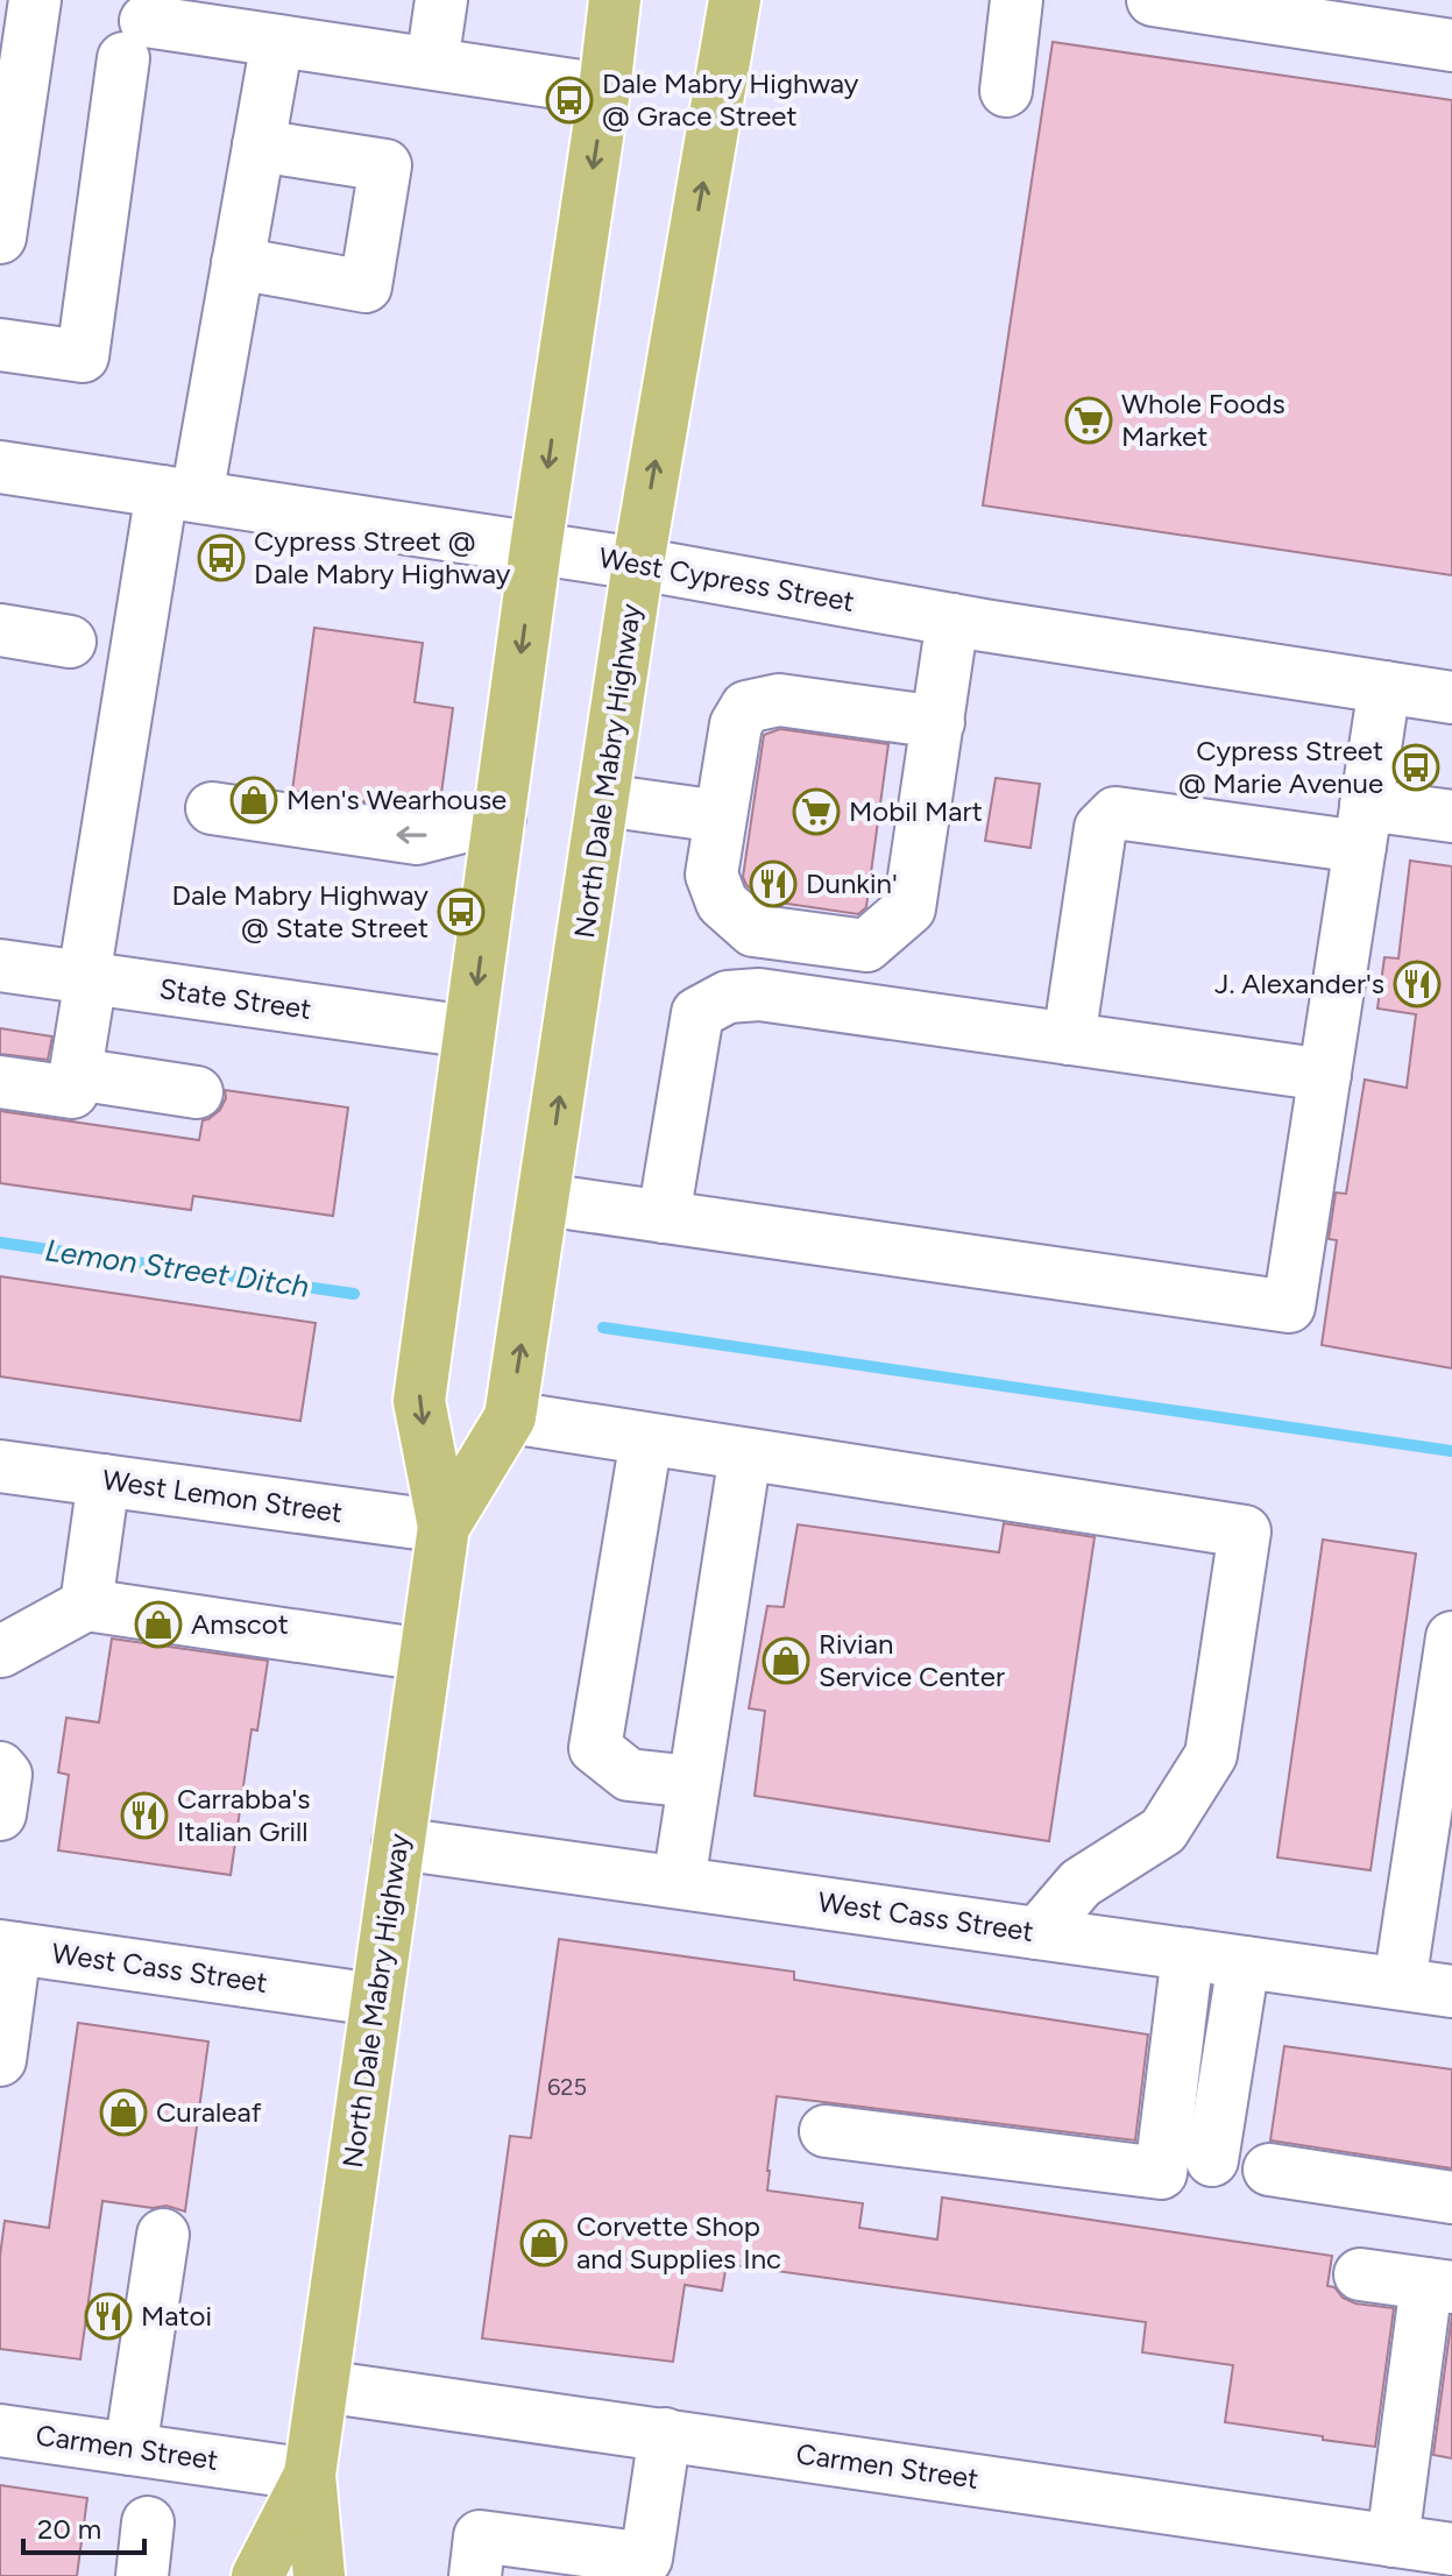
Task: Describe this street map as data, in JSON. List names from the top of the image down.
{
  "streets": {
    "main road": ["North Dale Mabry Highway"],
    "street": [
      "West Cypress Street",
      "State Street",
      "West Lemon Street",
      "West Cass Street",
      "Carmen Street"
    ]
  },
  "crossings": [
    ["West Cypress Street", "North Dale Mabry Highway"],
    ["North Dale Mabry Highway", "State Street"],
    ["North Dale Mabry Highway", "West Lemon Street"],
    ["North Dale Mabry Highway", "West Cass Street"],
    ["North Dale Mabry Highway", "Carmen Street"]
  ],
  "water": ["Lemon Street Ditch"],
  "places": {
    "bus stop": [
      "Dale Mabry Highway @ Grace Street",
      "Cypress Street @ Dale Mabry Highway",
      "Cypress Street @ Marie Avenue",
      "Dale Mabry Highway @ State Street"
    ],
    "supermarket": ["Whole Foods Market", "Mobil Mart"],
    "shop": [
      "Men's Wearhouse",
      "Amscot",
      "Rivian Service Center",
      "Curaleaf",
      "Corvette Shop and Supplies Inc"
    ],
    "restaurant": [
      "Dunkin'",
      "J. Alexander's",
      "Carrabba's Italian Grill",
      "Matoi"
    ]
  },
  "house_numbers": ["625"],
  "scale_bar": "20 m"
}
